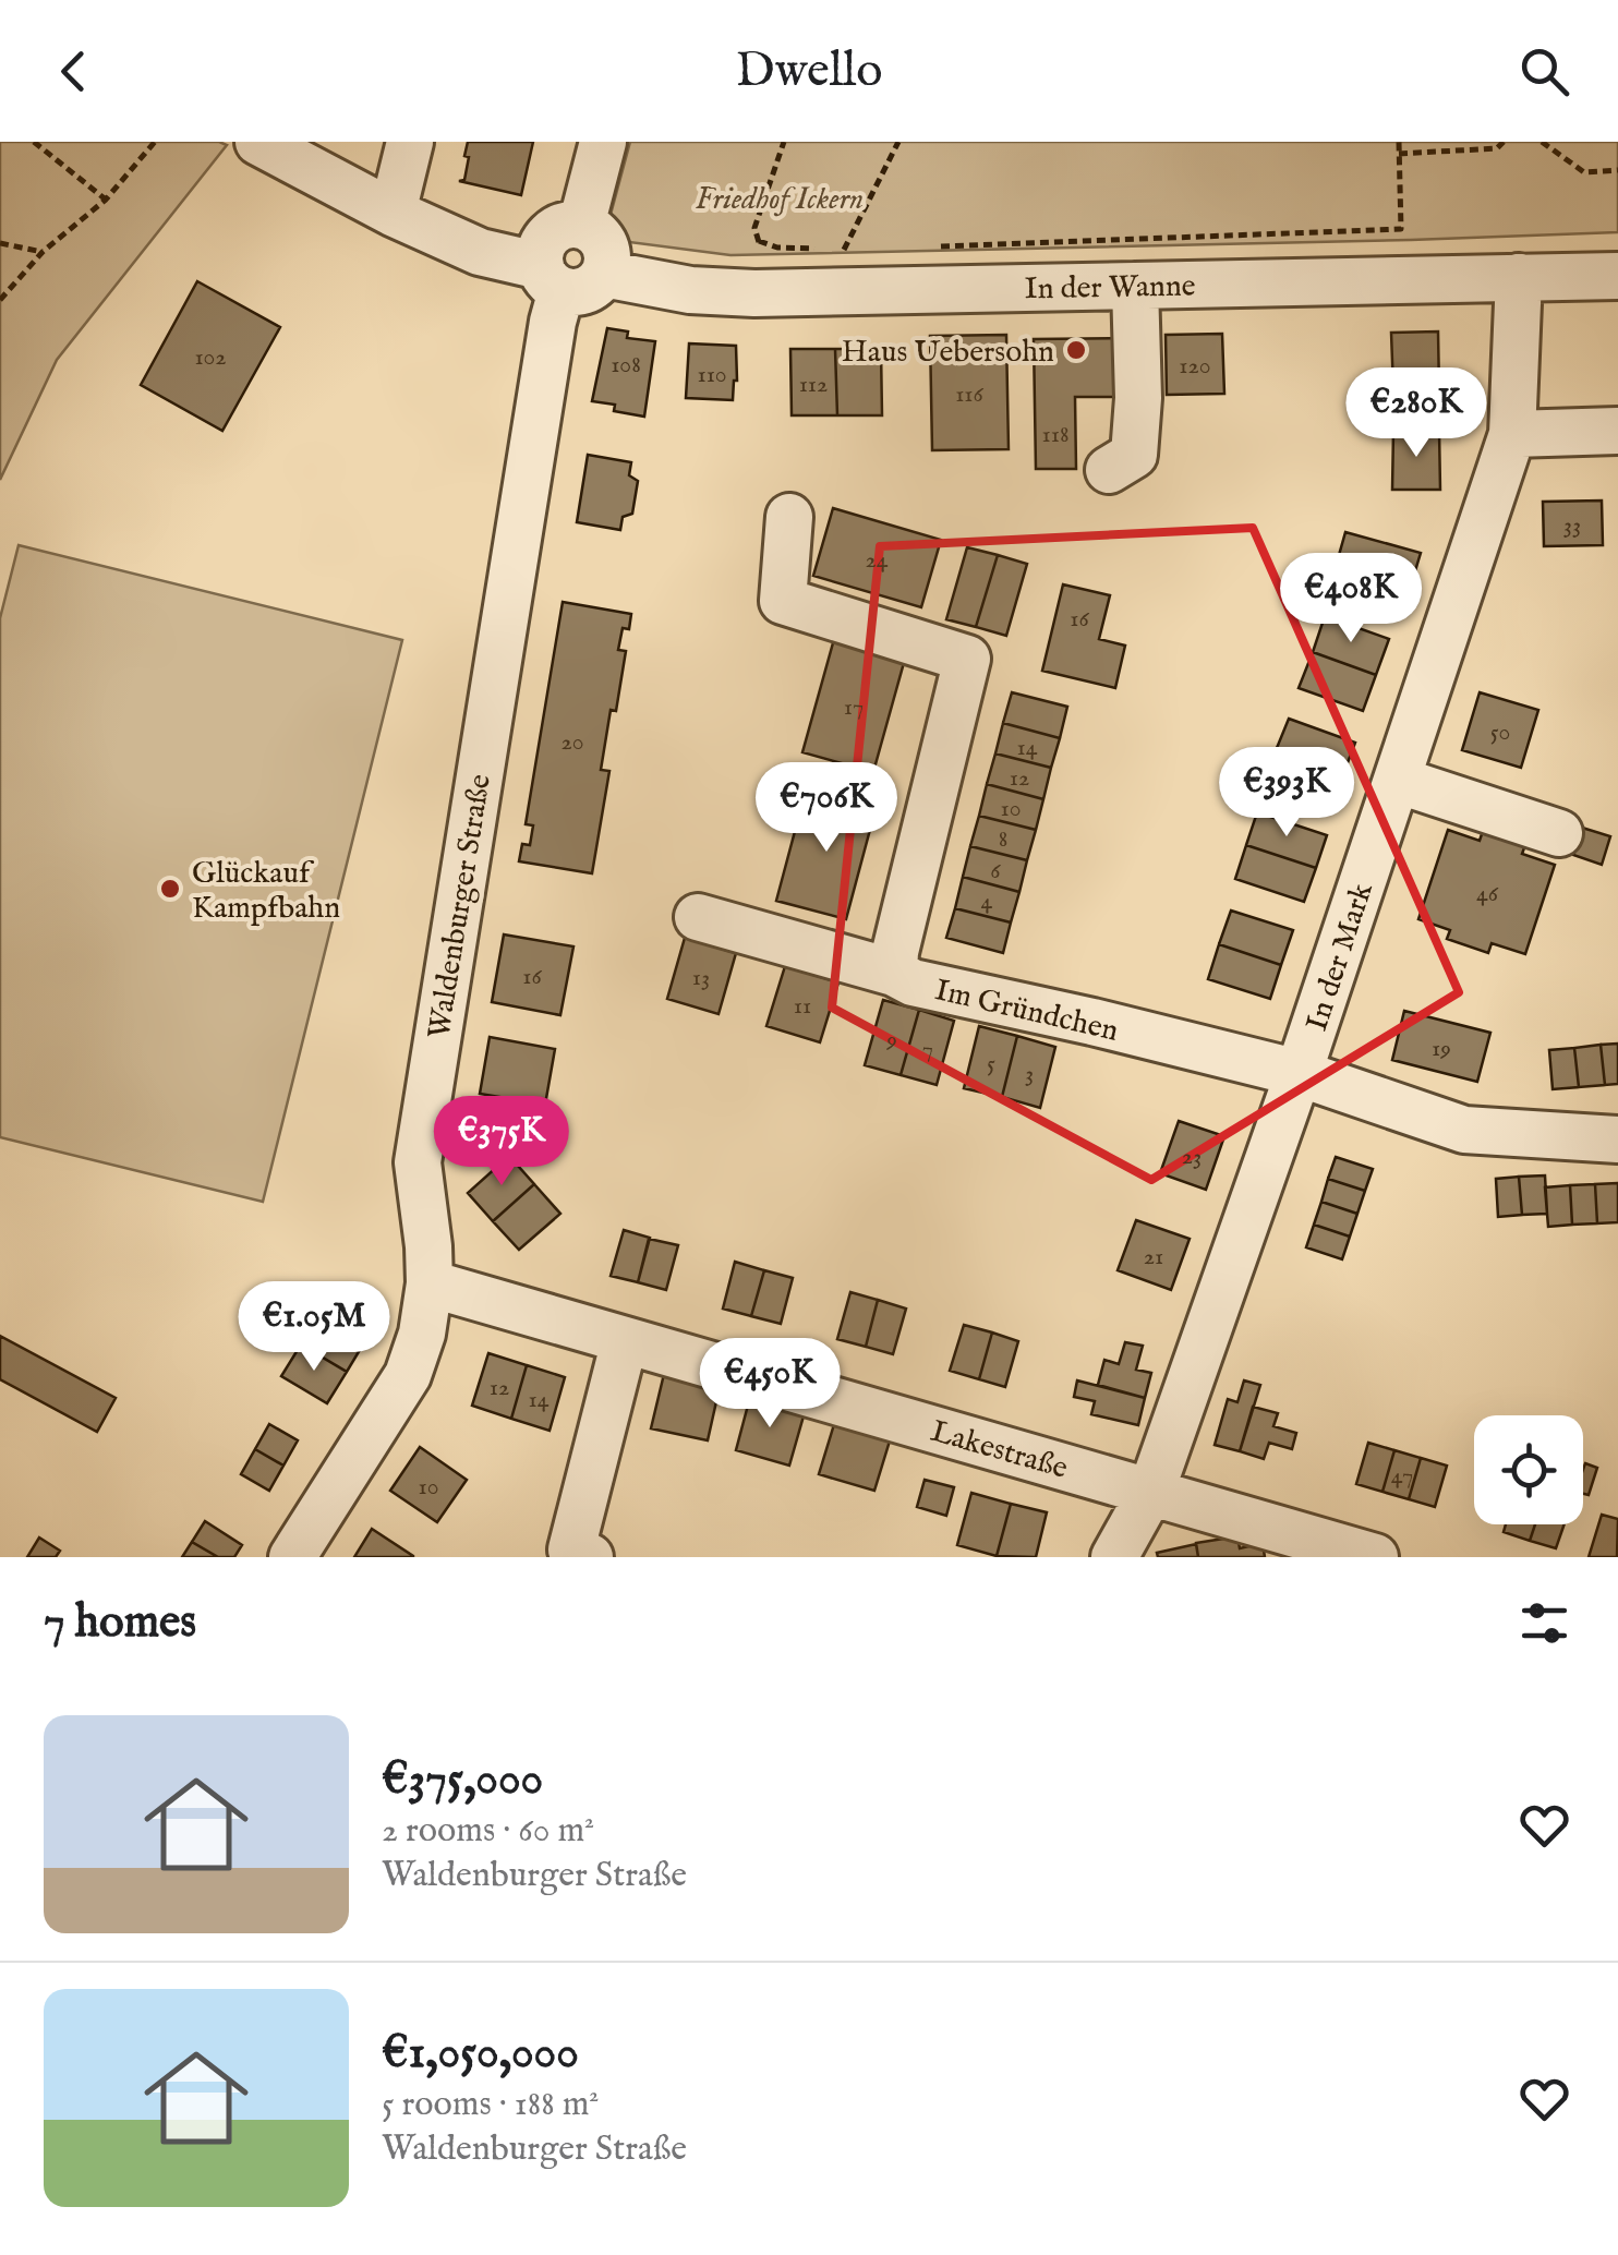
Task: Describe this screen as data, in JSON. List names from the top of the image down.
{
  "streets": {
    "street": [
      "In der Wanne",
      "Waldenburger Straße",
      "In der Mark",
      "Im Gründchen",
      "Lakestraße"
    ]
  },
  "crossings": [
    ["In der Wanne", "Waldenburger Straße"],
    ["In der Wanne", "In der Mark"],
    ["Waldenburger Straße", "Lakestraße"],
    ["In der Mark", "Im Gründchen"],
    ["In der Mark", "Lakestraße"]
  ],
  "parks": ["Friedhof Ickern"],
  "places": ["Haus Uebersohn", "Glückauf Kampfbahn"],
  "house_numbers": [
    "102",
    "108",
    "120",
    "110",
    "112",
    "116",
    "118",
    "33",
    "24",
    "16",
    "17",
    "50",
    "20",
    "14",
    "12",
    "10",
    "8",
    "6",
    "46",
    "4",
    "16",
    "13",
    "11",
    "9",
    "19",
    "7",
    "5",
    "3",
    "23",
    "21",
    "12",
    "14",
    "47",
    "10"
  ],
  "page": {
    "header": "Dwello",
    "price": [
      "€280K",
      "€408K",
      "€393K",
      "€706K",
      "€375K",
      "€1.05M",
      "€450K"
    ],
    "heading": "7 homes",
    "list": [
      {
        "name": "€375,000",
        "note": "2 rooms · 60 m² · Waldenburger Straße"
      },
      {
        "name": "€1,050,000",
        "note": "5 rooms · 188 m² · Waldenburger Straße"
      }
    ]
  }
}
